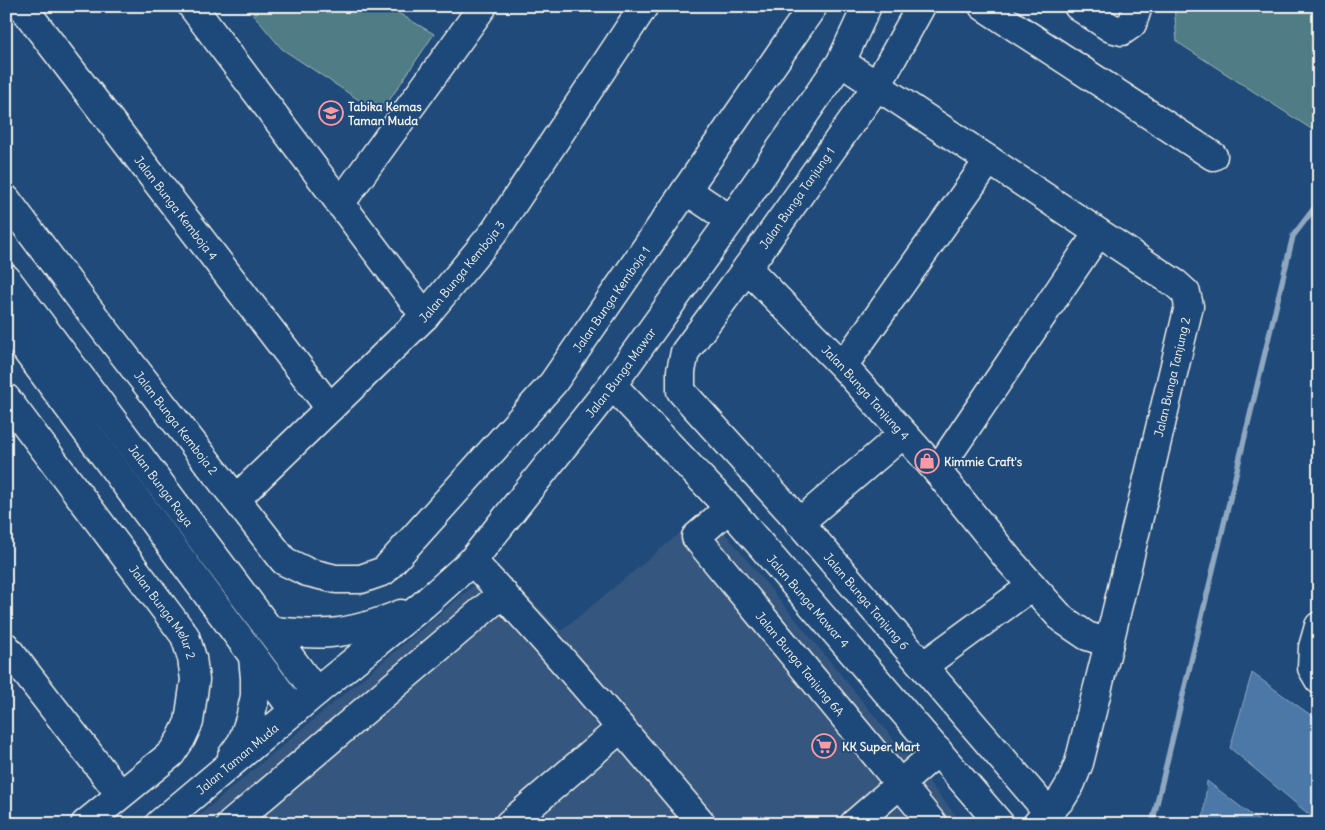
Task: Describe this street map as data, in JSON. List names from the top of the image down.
{
  "streets": {
    "street": [
      "Jalan Bunga Tanjung 1",
      "Jalan Bunga Kemboja 4",
      "Jalan Bunga Kemboja 3",
      "Jalan Bunga Kemboja 1",
      "Jalan Bunga Mawar",
      "Jalan Bunga Tanjung 2",
      "Jalan Bunga Tanjung 4",
      "Jalan Bunga Kemboja 2",
      "Jalan Bunga Raya",
      "Jalan Bunga Tanjung 6",
      "Jalan Bunga Mawar 4",
      "Jalan Bunga Melur 2",
      "Jalan Bunga Tanjung 6A",
      "Jalan Taman Muda"
    ]
  },
  "crossings": [
    ["Jalan Bunga Tanjung 1", "Jalan Bunga Tanjung 2"],
    ["Jalan Bunga Tanjung 1", "Jalan Bunga Tanjung 4"],
    ["Jalan Bunga Tanjung 1", "Jalan Bunga Tanjung 6"],
    ["Jalan Bunga Kemboja 4", "Jalan Bunga Kemboja 3"],
    ["Jalan Bunga Kemboja 3", "Jalan Bunga Kemboja 2"],
    ["Jalan Bunga Kemboja 1", "Jalan Bunga Kemboja 2"],
    ["Jalan Bunga Mawar", "Jalan Bunga Tanjung 2"],
    ["Jalan Bunga Mawar", "Jalan Bunga Raya"],
    ["Jalan Bunga Mawar", "Jalan Bunga Mawar 4"],
    ["Jalan Bunga Mawar", "Jalan Taman Muda"],
    ["Jalan Bunga Tanjung 2", "Jalan Bunga Tanjung 4"],
    ["Jalan Bunga Tanjung 2", "Jalan Bunga Tanjung 6"],
    ["Jalan Bunga Raya", "Jalan Taman Muda"],
    ["Jalan Bunga Mawar 4", "Jalan Bunga Tanjung 6A"]
  ],
  "places": {
    "school or university": ["Tabika Kemas Taman Muda"],
    "shop": ["Kimmie Craft's"],
    "supermarket": ["KK Super Mart"]
  }
}
